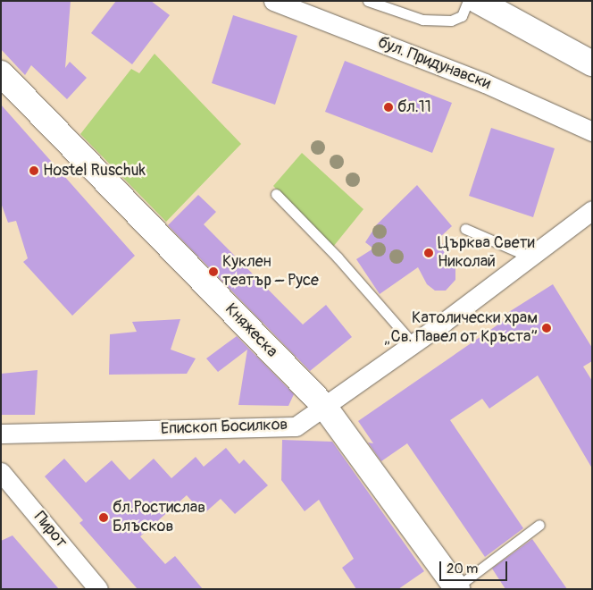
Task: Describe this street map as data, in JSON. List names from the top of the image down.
{
  "streets": {
    "street": [
      "бул. Придунавски",
      "Княжеска",
      "Епископ Босилков",
      "Пирот"
    ]
  },
  "crossings": [
    ["Княжеска", "Епископ Босилков"]
  ],
  "places": [
    "бл.11",
    "Hostel Ruschuk",
    "Църква Свети Николай",
    "Куклен театър – Русе",
    "Католически храм „Св. Павел от Кръста”",
    "бл.Ростислав Блъсков"
  ],
  "scale_bar": "20 m"
}
